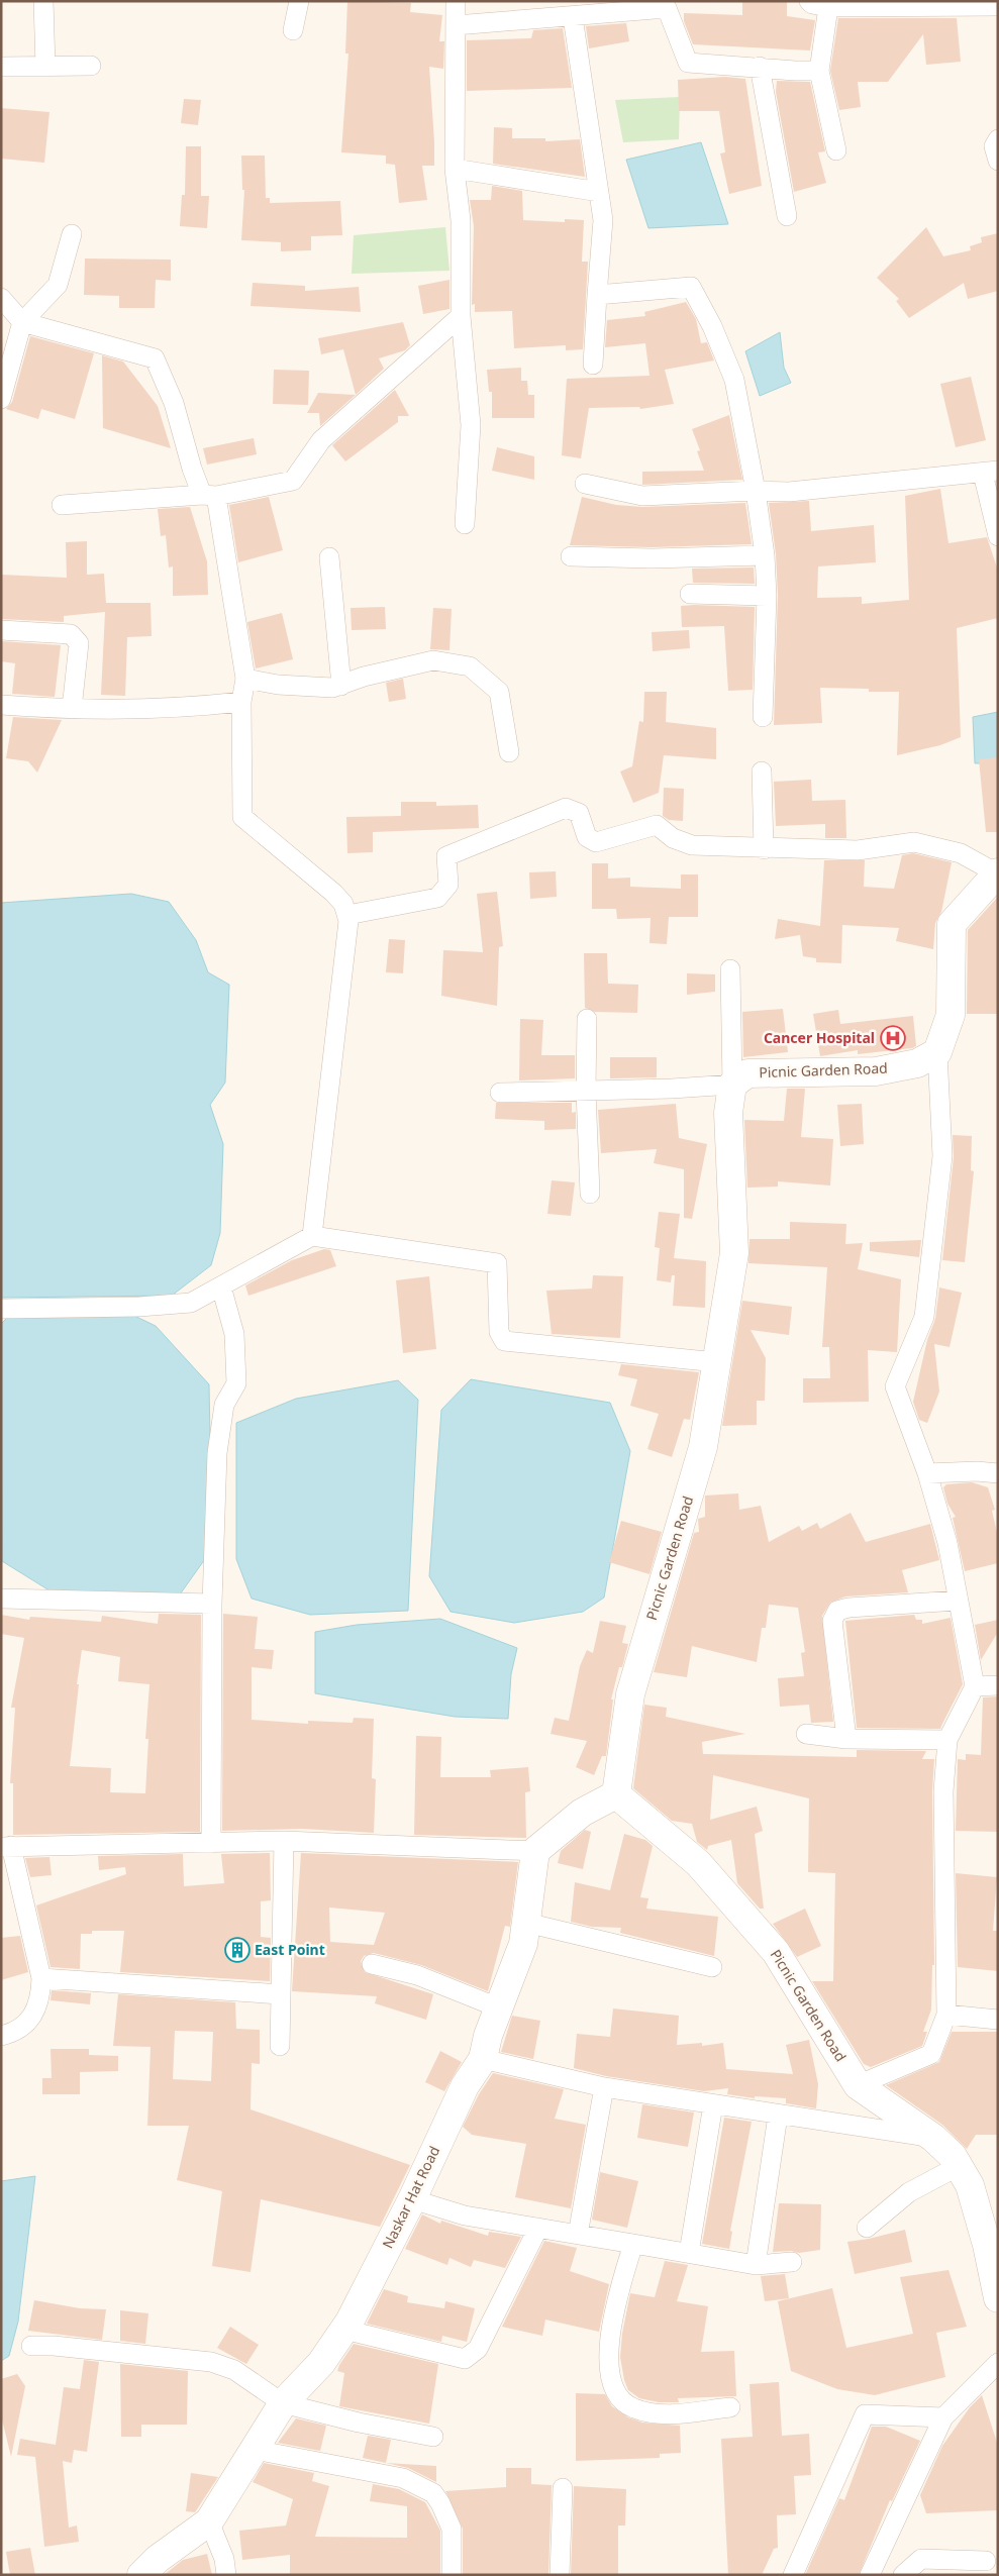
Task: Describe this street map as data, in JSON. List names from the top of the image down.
{
  "streets": {
    "main road": ["Picnic Garden Road", "Naskar Hat Road"]
  },
  "places": {
    "hospital": ["Cancer Hospital"],
    "building": ["East Point"]
  }
}
